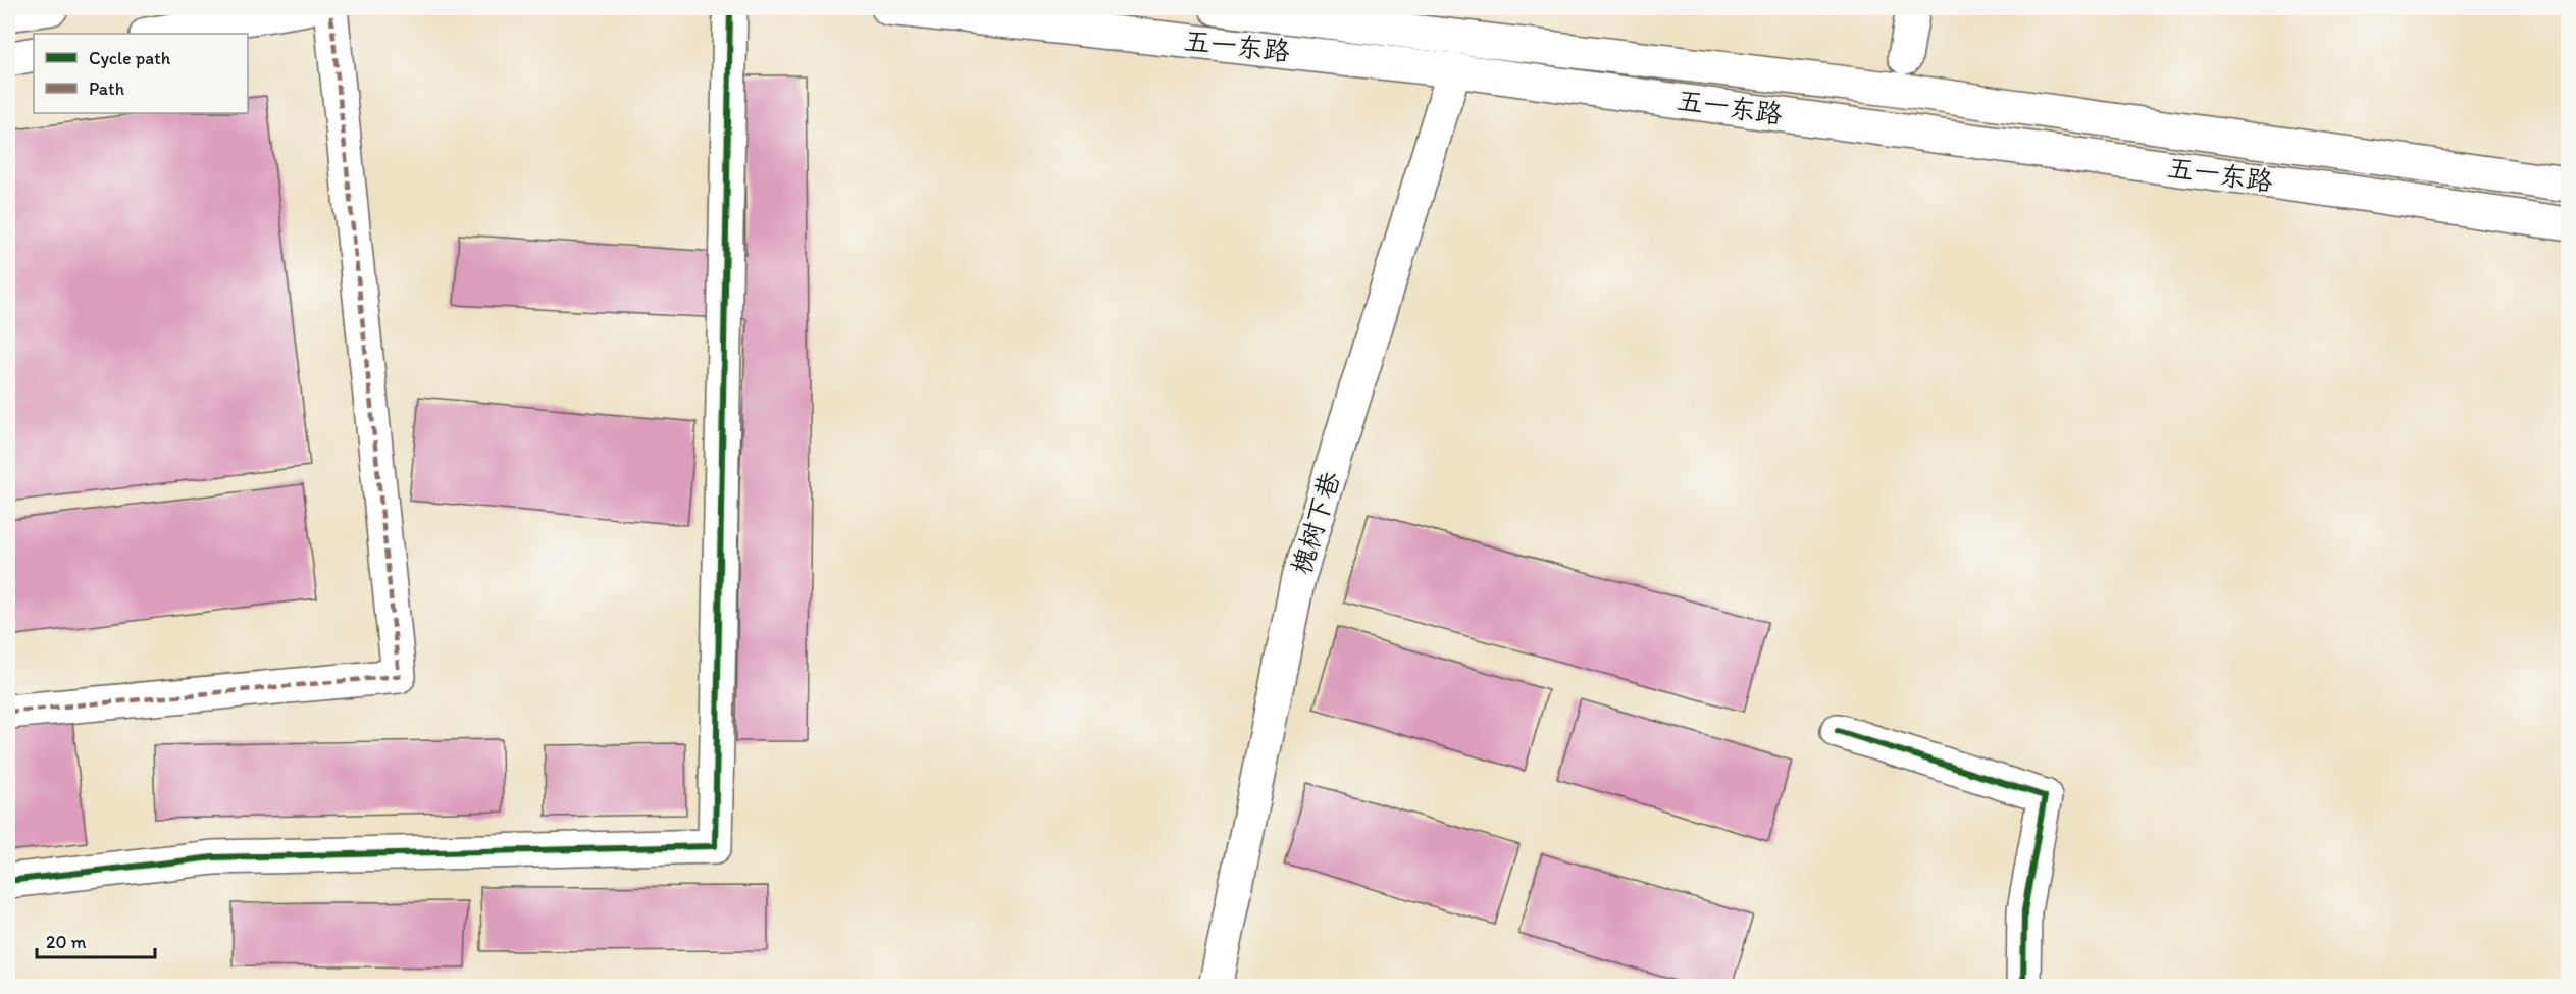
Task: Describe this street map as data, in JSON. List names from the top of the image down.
{
  "streets": {
    "main road": ["五一东路", "槐树下巷"]
  },
  "crossings": [
    ["五一东路", "槐树下巷"]
  ],
  "legend": ["Cycle path", "Path"],
  "scale_bar": "20 m"
}
